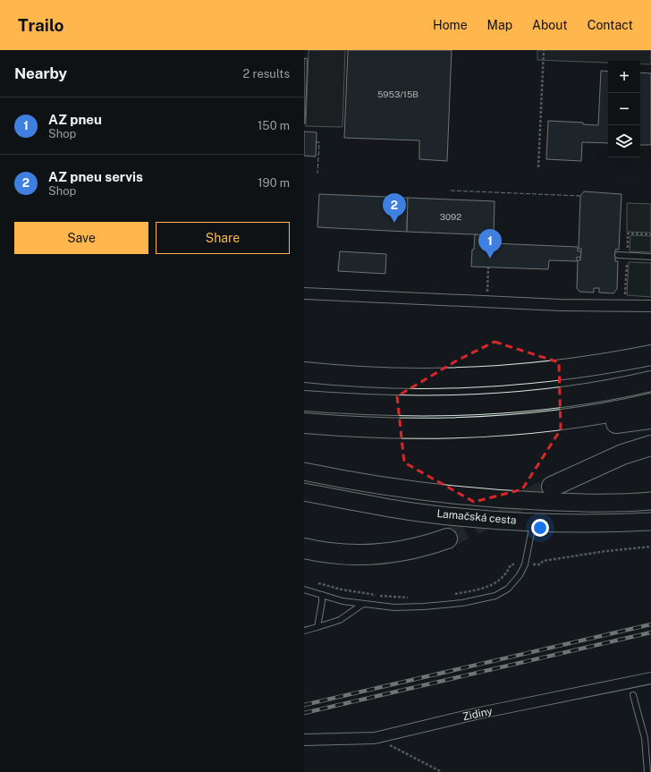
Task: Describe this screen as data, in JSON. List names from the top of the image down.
{
  "streets": {
    "main road": ["Lamačská cesta"],
    "street": ["Zidiny"]
  },
  "house_numbers": ["5953/15B", "3092"],
  "page": {
    "header": "Trailo",
    "nav": [
      "Home",
      "Map",
      "About",
      "Contact"
    ],
    "heading": ["Nearby", "2 results"],
    "map_buttons": ["+", "−"],
    "list": [
      {
        "mark": "1",
        "name": "AZ pneu",
        "note": "Shop",
        "value": "150 m"
      },
      {
        "mark": "2",
        "name": "AZ pneu servis",
        "note": "Shop",
        "value": "190 m"
      }
    ],
    "pins": ["2", "1"],
    "buttons": ["Save", "Share"]
  }
}
